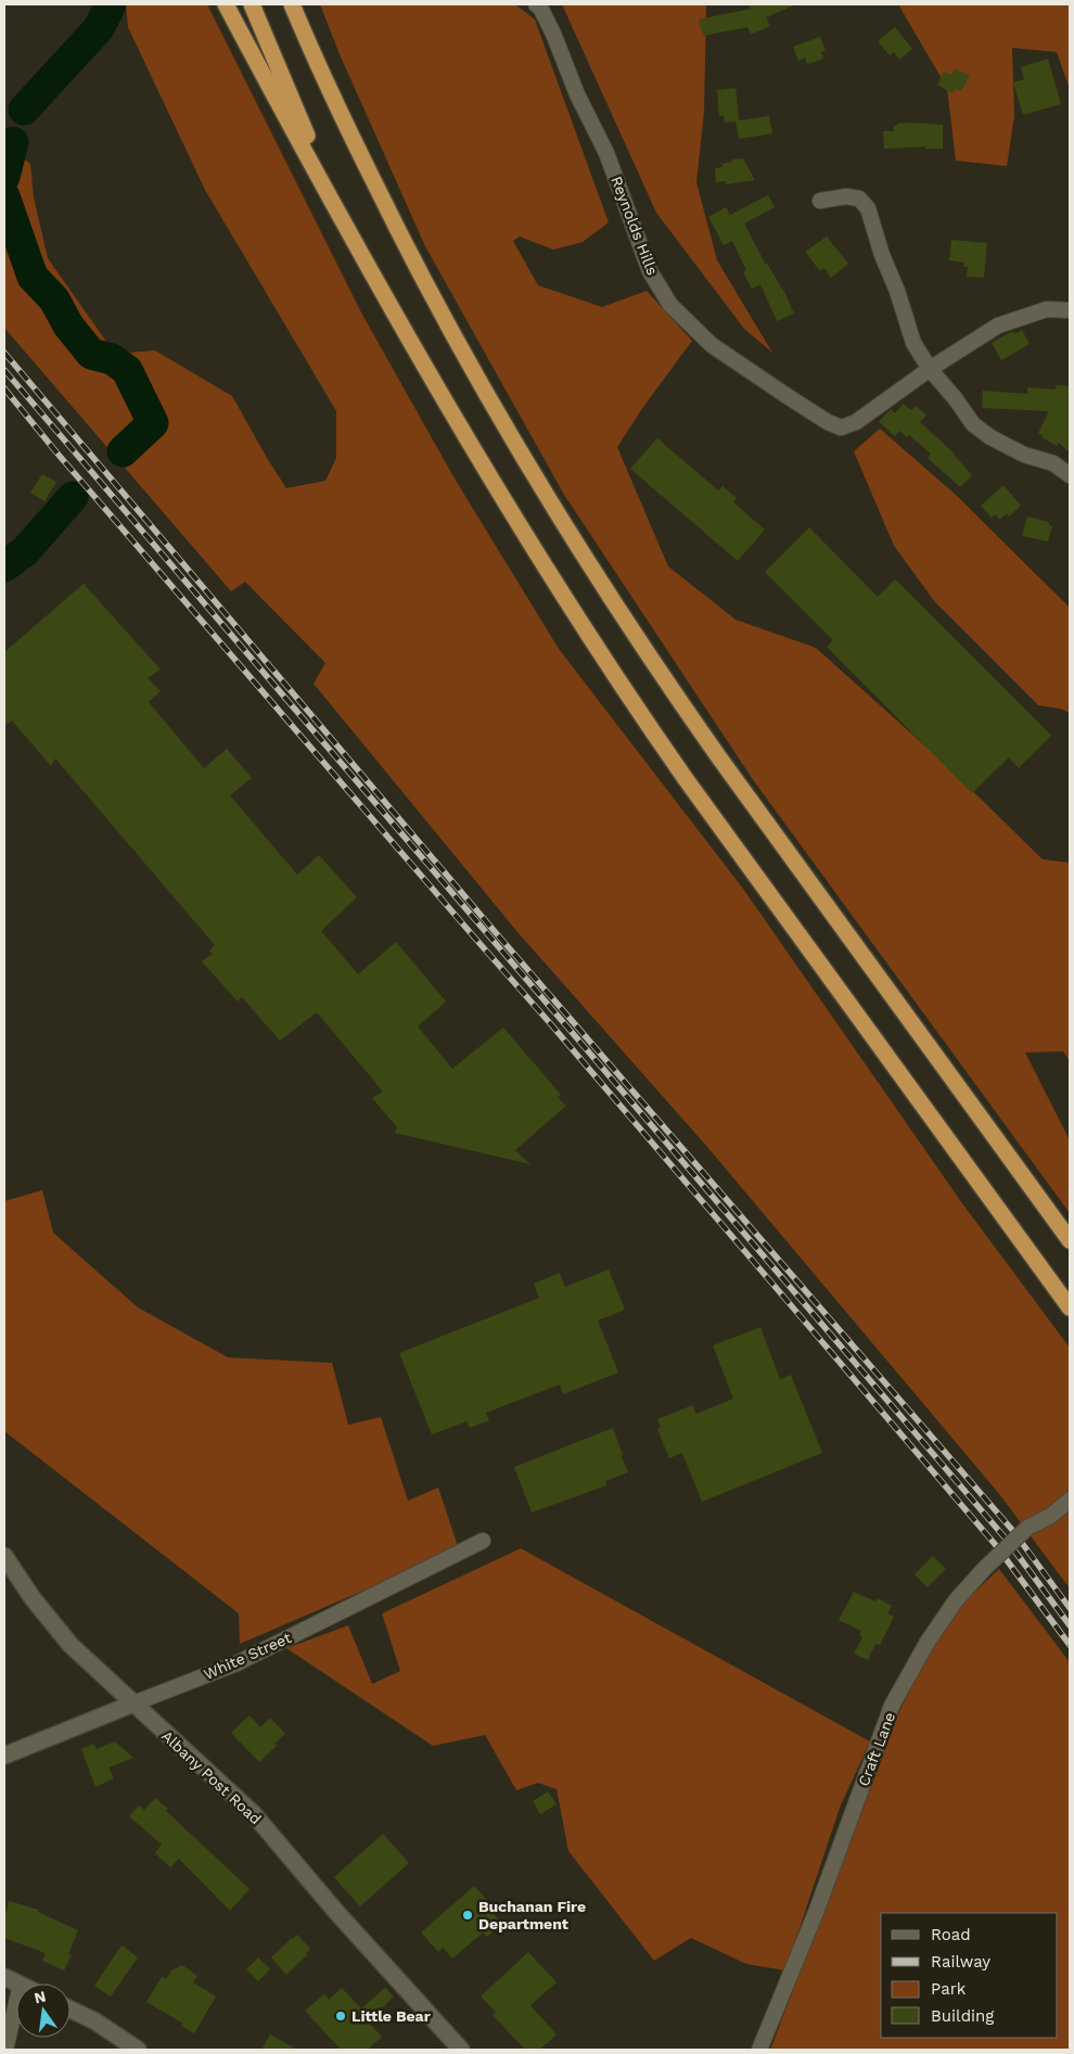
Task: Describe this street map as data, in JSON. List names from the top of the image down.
{
  "streets": {
    "main road": ["White Street", "Albany Post Road"],
    "street": ["Reynolds Hills", "Craft Lane"]
  },
  "crossings": [
    ["White Street", "Albany Post Road"]
  ],
  "places": ["Buchanan Fire Department", "Little Bear"],
  "legend": [
    "Road",
    "Railway",
    "Park",
    "Building"
  ],
  "north": "top"
}
